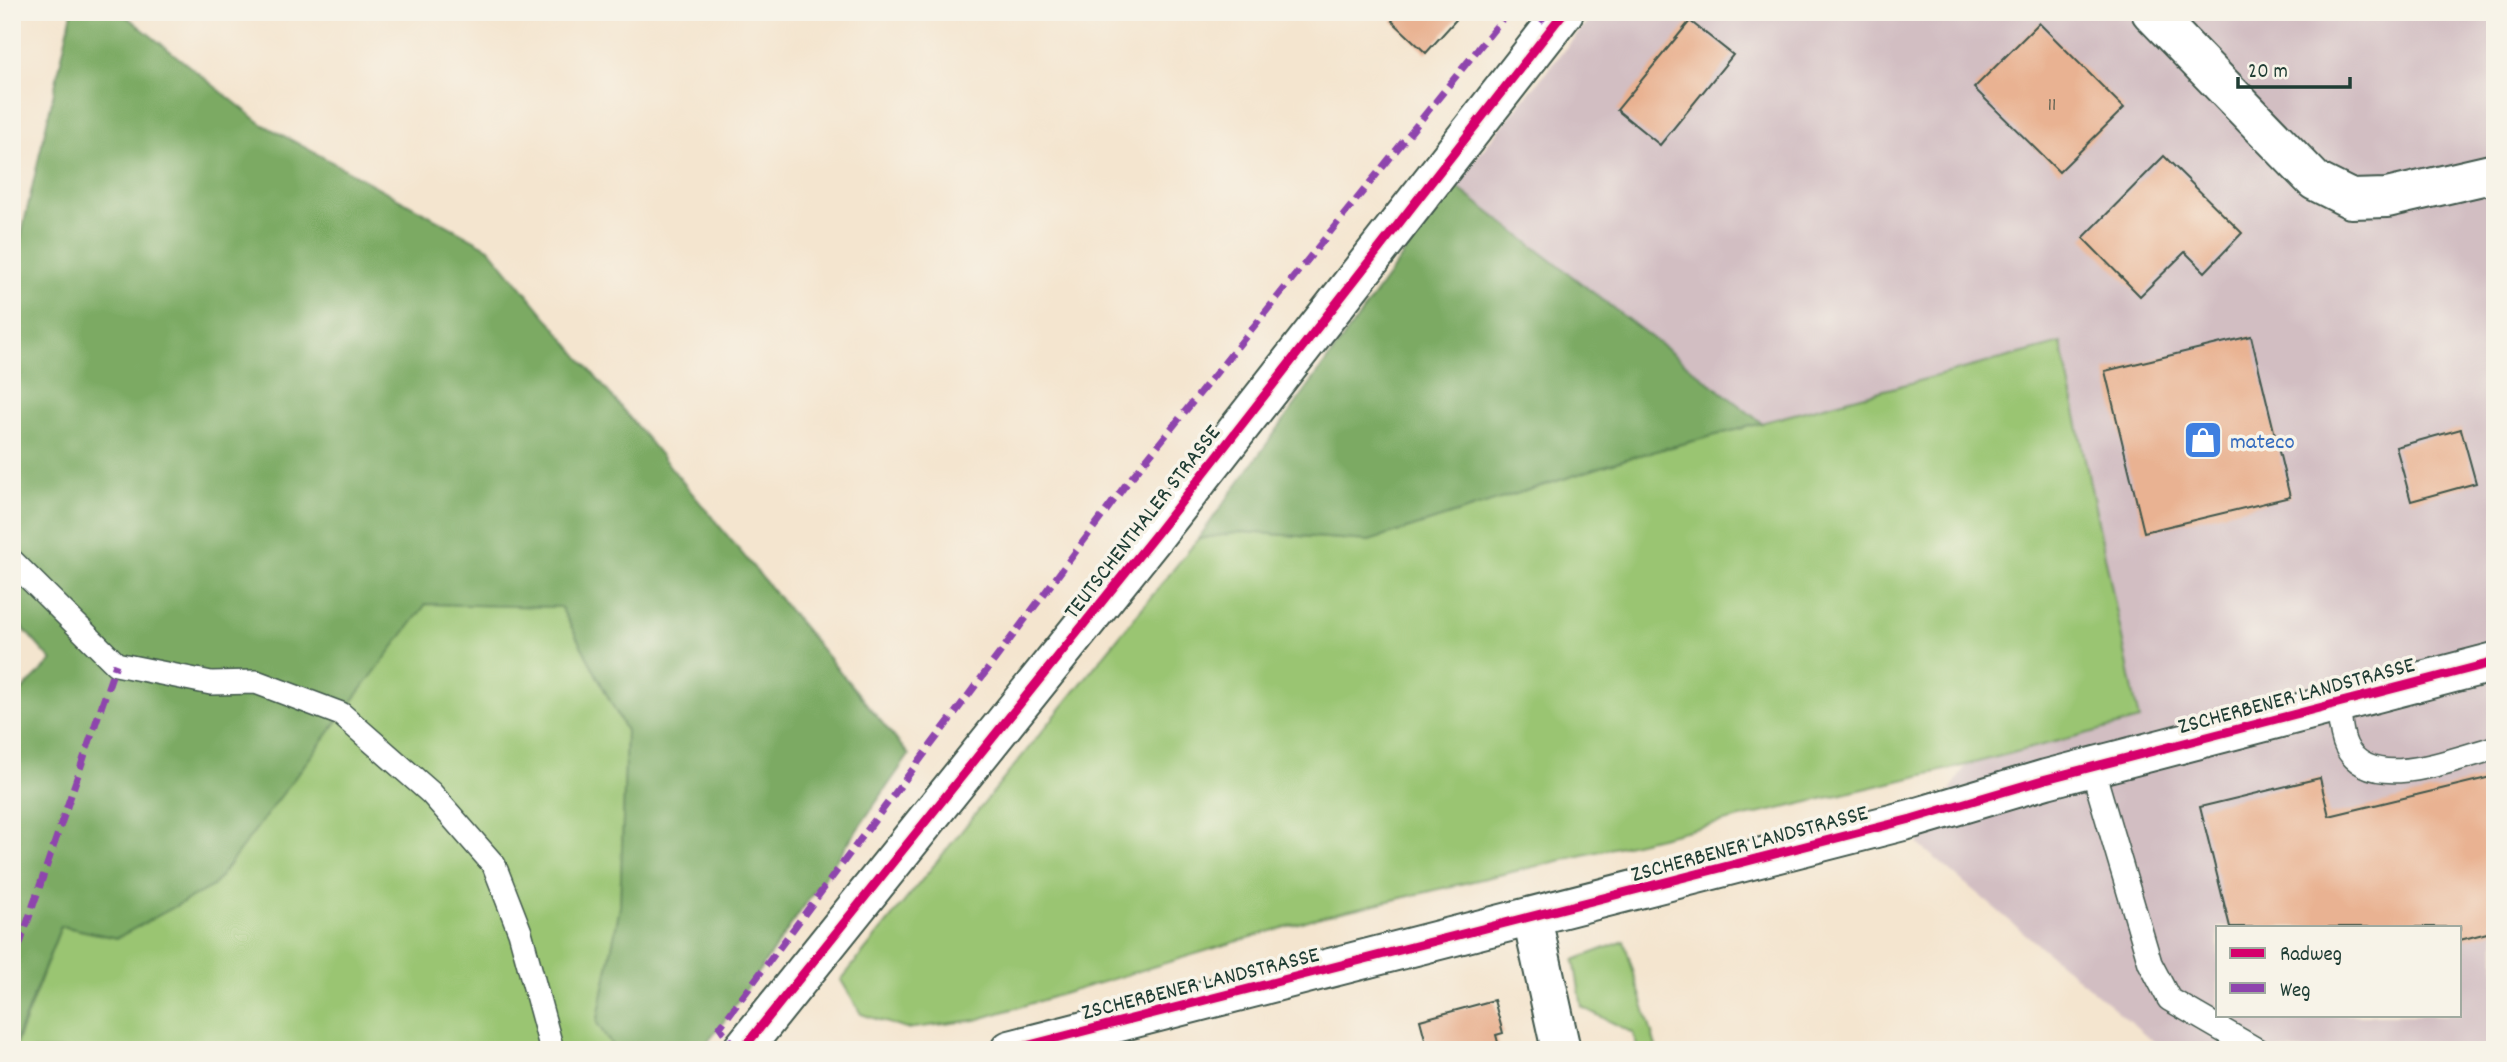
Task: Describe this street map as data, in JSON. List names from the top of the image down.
{
  "streets": {
    "street": ["TEUTSCHENTHALER STRASSE", "ZSCHERBENER LANDSTRASSE"]
  },
  "places": {
    "shop": ["mateco"]
  },
  "house_numbers": ["11"],
  "legend": ["Radweg", "Weg"],
  "scale_bar": "20 m"
}
